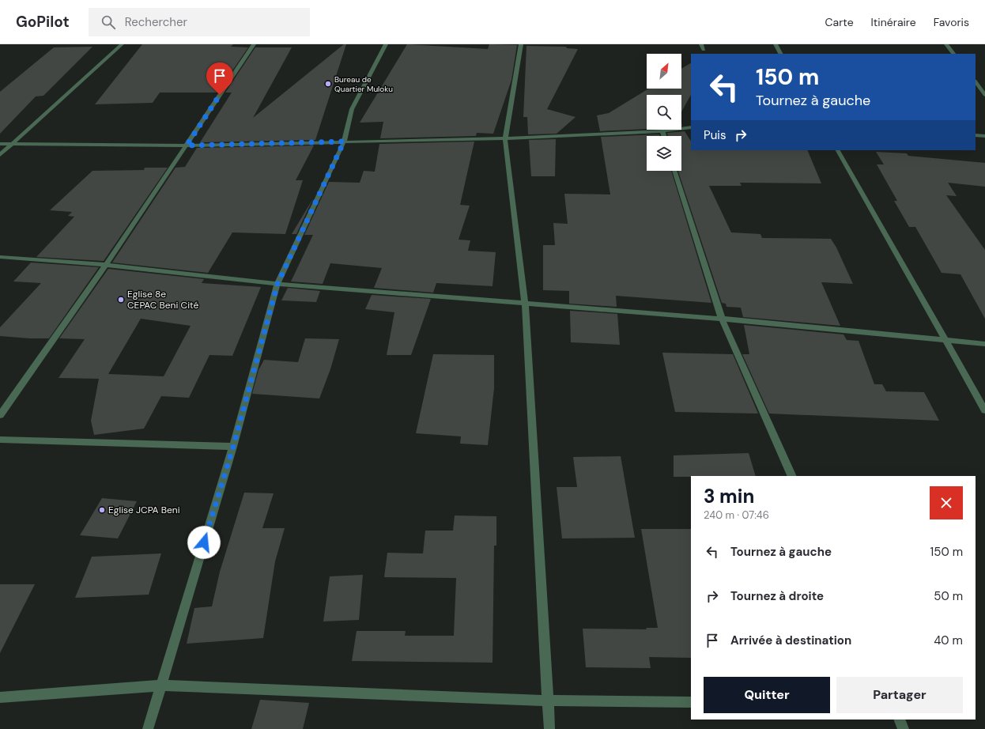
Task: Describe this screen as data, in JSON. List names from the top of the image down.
{
  "places": ["Bureau de Quartier Muloku", "Eglise 8e CEPAC Beni Cité", "Eglise JCPA Beni"],
  "north": "top right",
  "page": {
    "header": "GoPilot",
    "search": "Rechercher",
    "nav": ["Carte", "Itinéraire", "Favoris"],
    "turn": ["150 m", "Tournez à gauche"],
    "then": "Puis",
    "heading": ["3 min", "240 m · 07:46"],
    "list": [
      {
        "name": "Tournez à gauche",
        "value": "150 m"
      },
      {
        "name": "Tournez à droite",
        "value": "50 m"
      },
      {
        "name": "Arrivée à destination",
        "value": "40 m"
      }
    ],
    "buttons": ["Quitter", "Partager"]
  }
}
